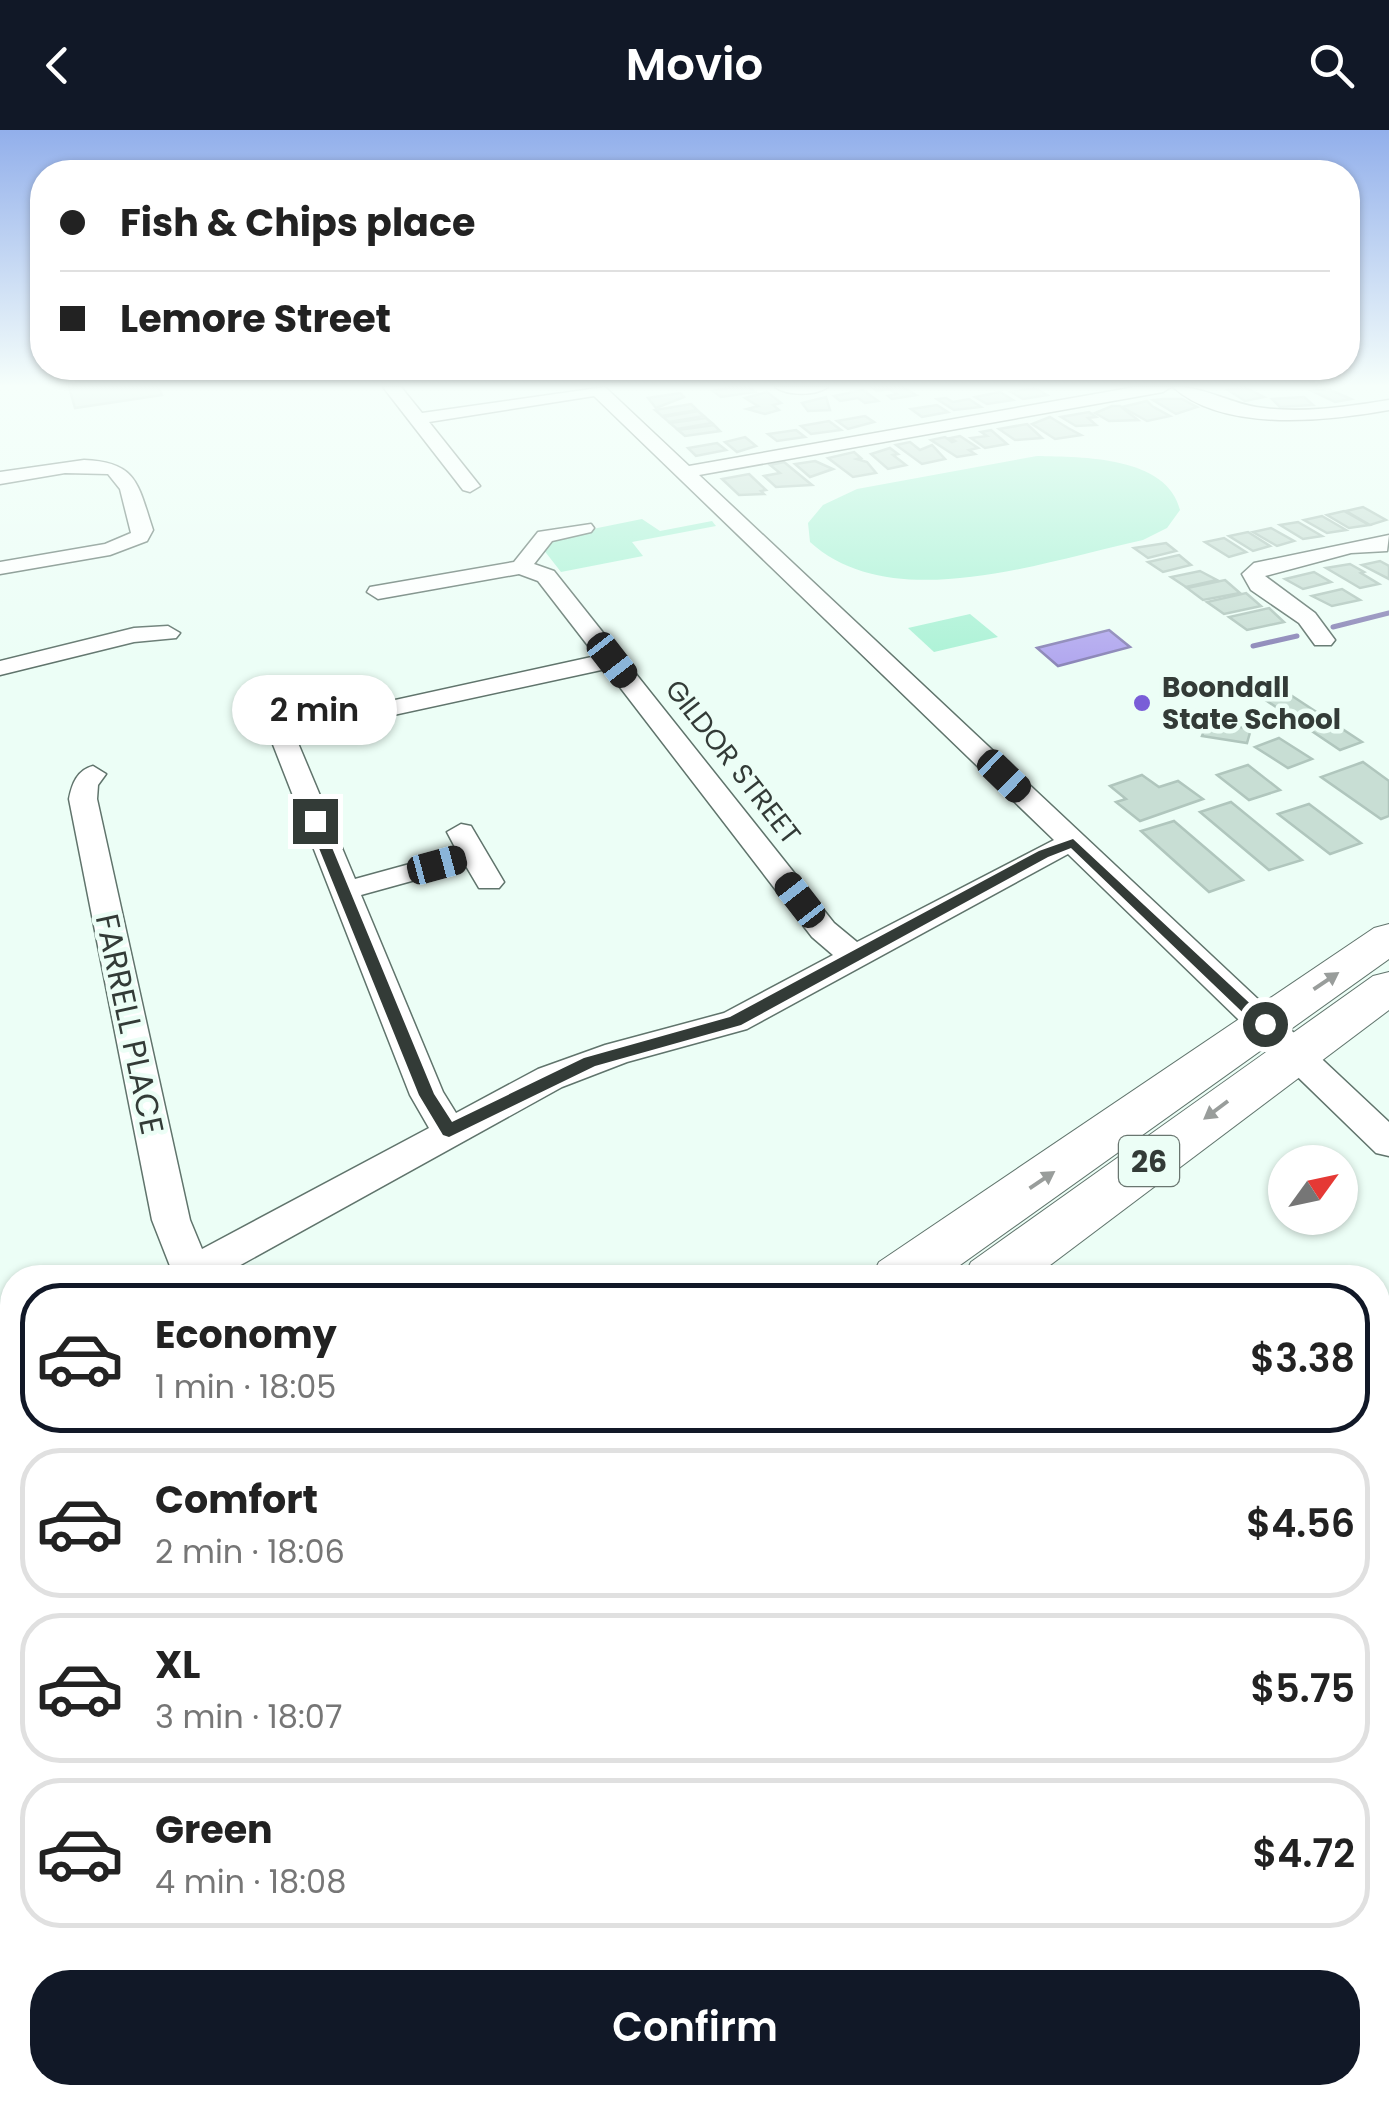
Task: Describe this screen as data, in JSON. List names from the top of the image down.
{
  "streets": {
    "highway": ["26"],
    "street": ["GILDOR STREET", "FARRELL PLACE"]
  },
  "places": ["Boondall State School"],
  "north": "top right",
  "page": {
    "header": "Movio",
    "banner": ["Fish & Chips place", "Lemore Street"],
    "bubble": "2 min",
    "list": [
      {
        "name": "Economy",
        "note": "1 min · 18:05",
        "value": "$3.38"
      },
      {
        "name": "Comfort",
        "note": "2 min · 18:06",
        "value": "$4.56"
      },
      {
        "name": "XL",
        "note": "3 min · 18:07",
        "value": "$5.75"
      },
      {
        "name": "Green",
        "note": "4 min · 18:08",
        "value": "$4.72"
      }
    ],
    "buttons": "Confirm"
  }
}
